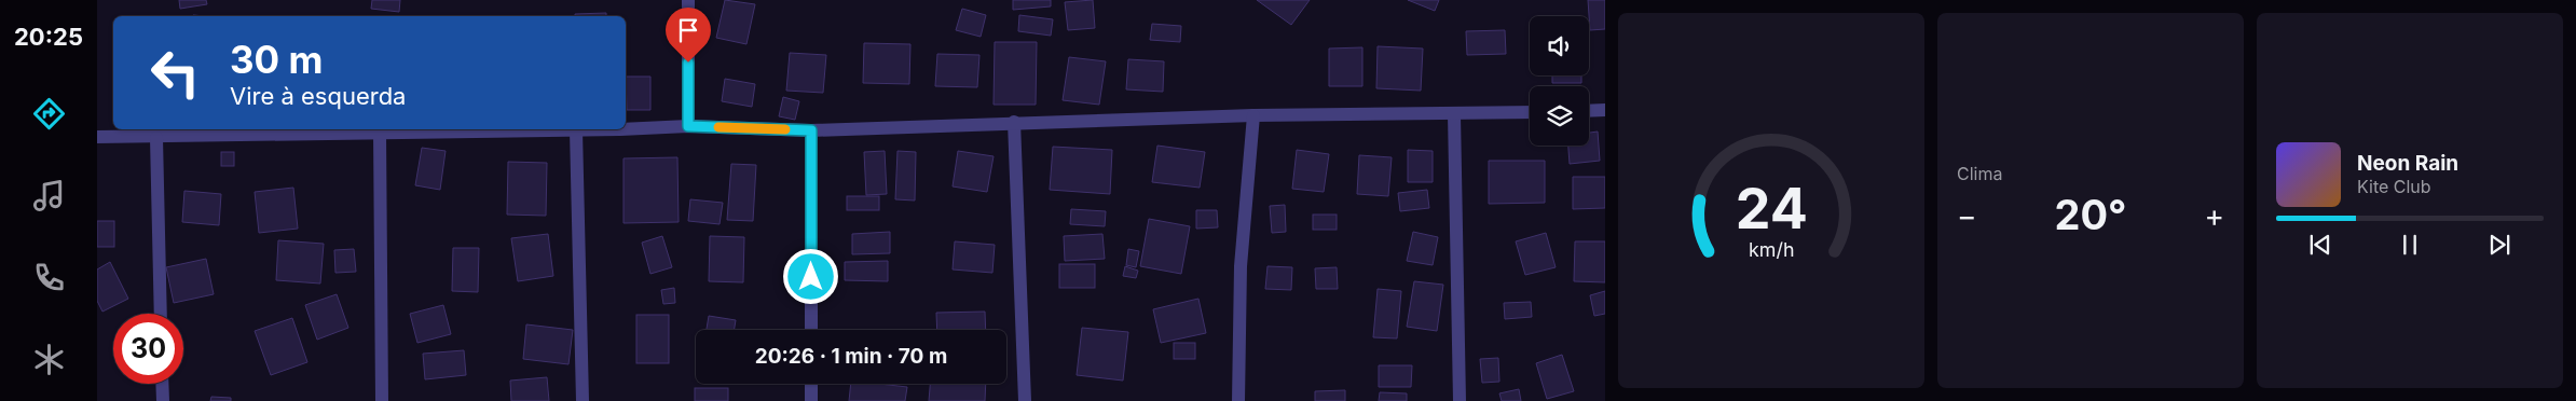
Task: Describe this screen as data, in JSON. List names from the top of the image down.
{
  "page": {
    "tabs": "20:25",
    "tile": "Clima",
    "turn": ["30 m", "Vire à esquerda"],
    "song": ["Neon Rain", "Kite Club"],
    "heat": ["−", "20°", "+"],
    "limit": "30",
    "trip": "20:26 · 1 min · 70 m",
    "gauge": ["24", "km/h"]
  }
}
